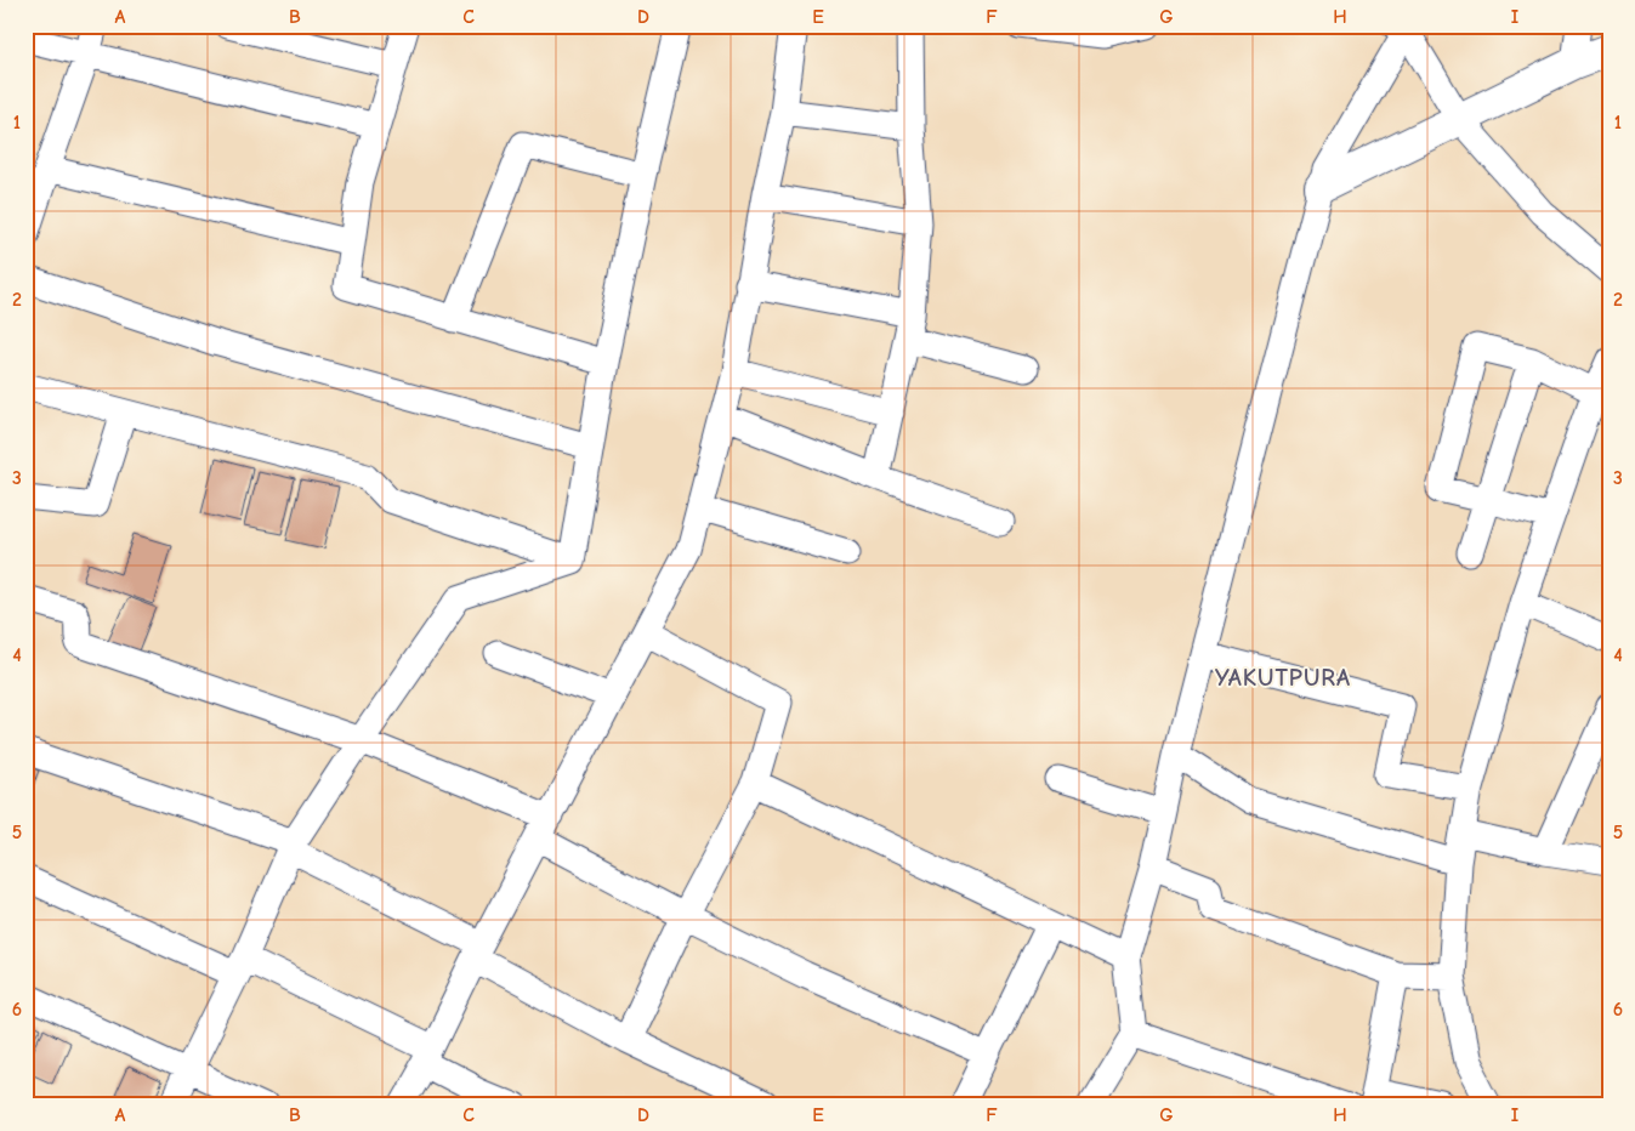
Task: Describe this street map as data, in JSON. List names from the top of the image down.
{
  "districts": ["YAKUTPURA"],
  "grid": {
    "columns": [
      "A",
      "B",
      "C",
      "D",
      "E",
      "F",
      "G",
      "H",
      "I"
    ],
    "rows": [
      "1",
      "2",
      "3",
      "4",
      "5",
      "6"
    ]
  }
}
